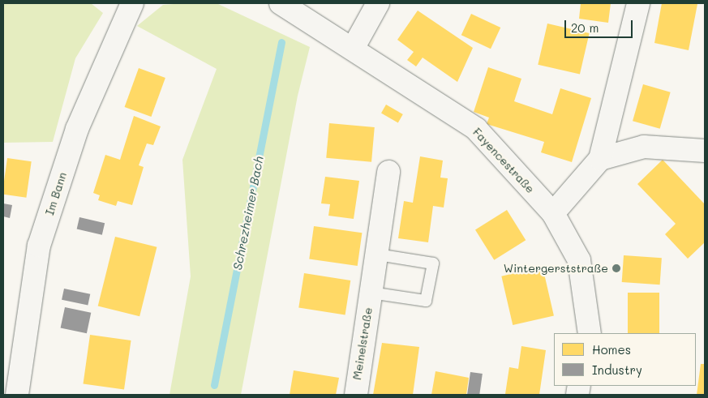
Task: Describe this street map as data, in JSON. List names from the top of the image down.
{
  "streets": {
    "street": ["Fayencestraße", "Im Bann", "Meinelstraße"]
  },
  "water": ["Schrezheimer Bach"],
  "places": ["Wintergerststraße"],
  "legend": ["Homes", "Industry"],
  "scale_bar": "20 m"
}
